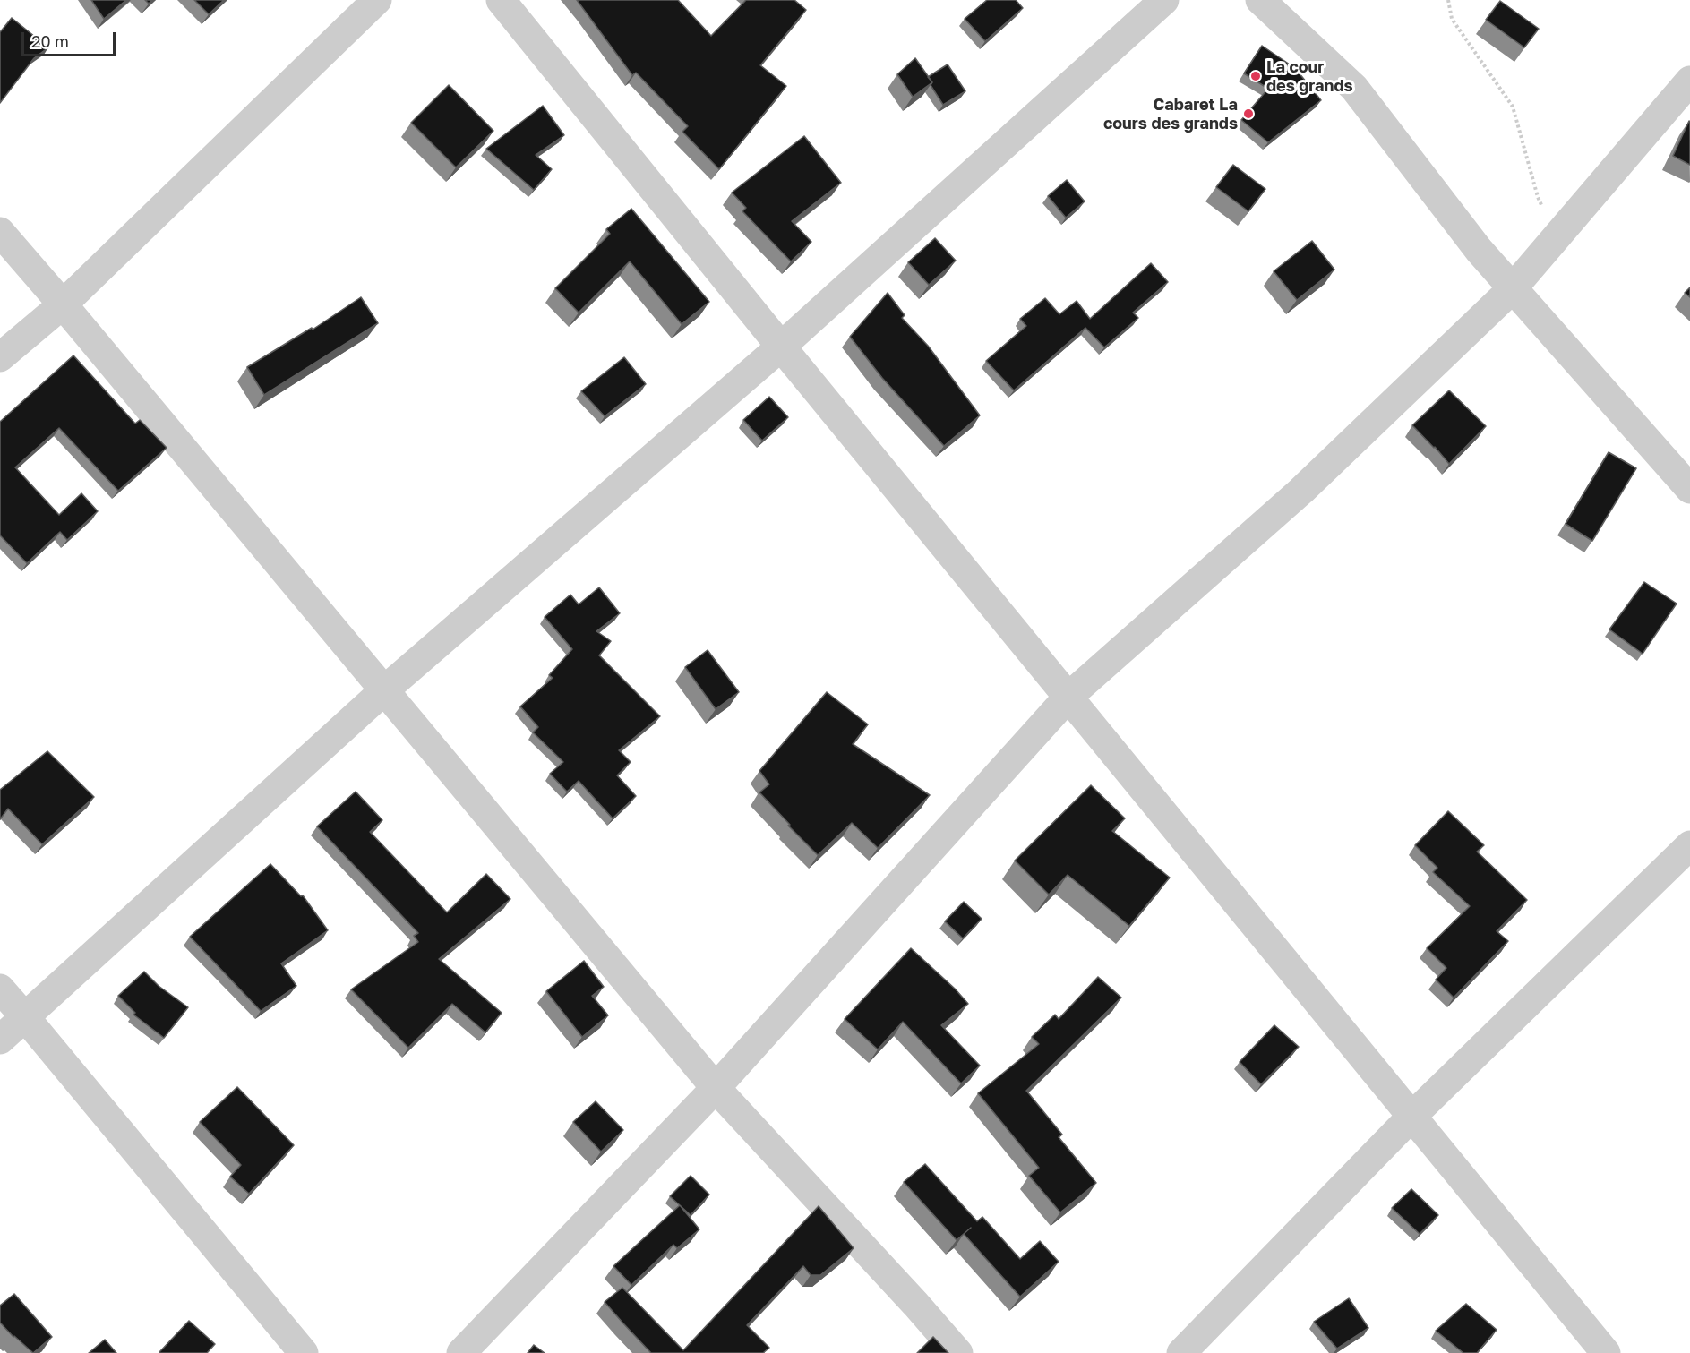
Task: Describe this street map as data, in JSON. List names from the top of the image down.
{
  "places": ["La cour des grands", "Cabaret La cours des grands"],
  "scale_bar": "20 m"
}
